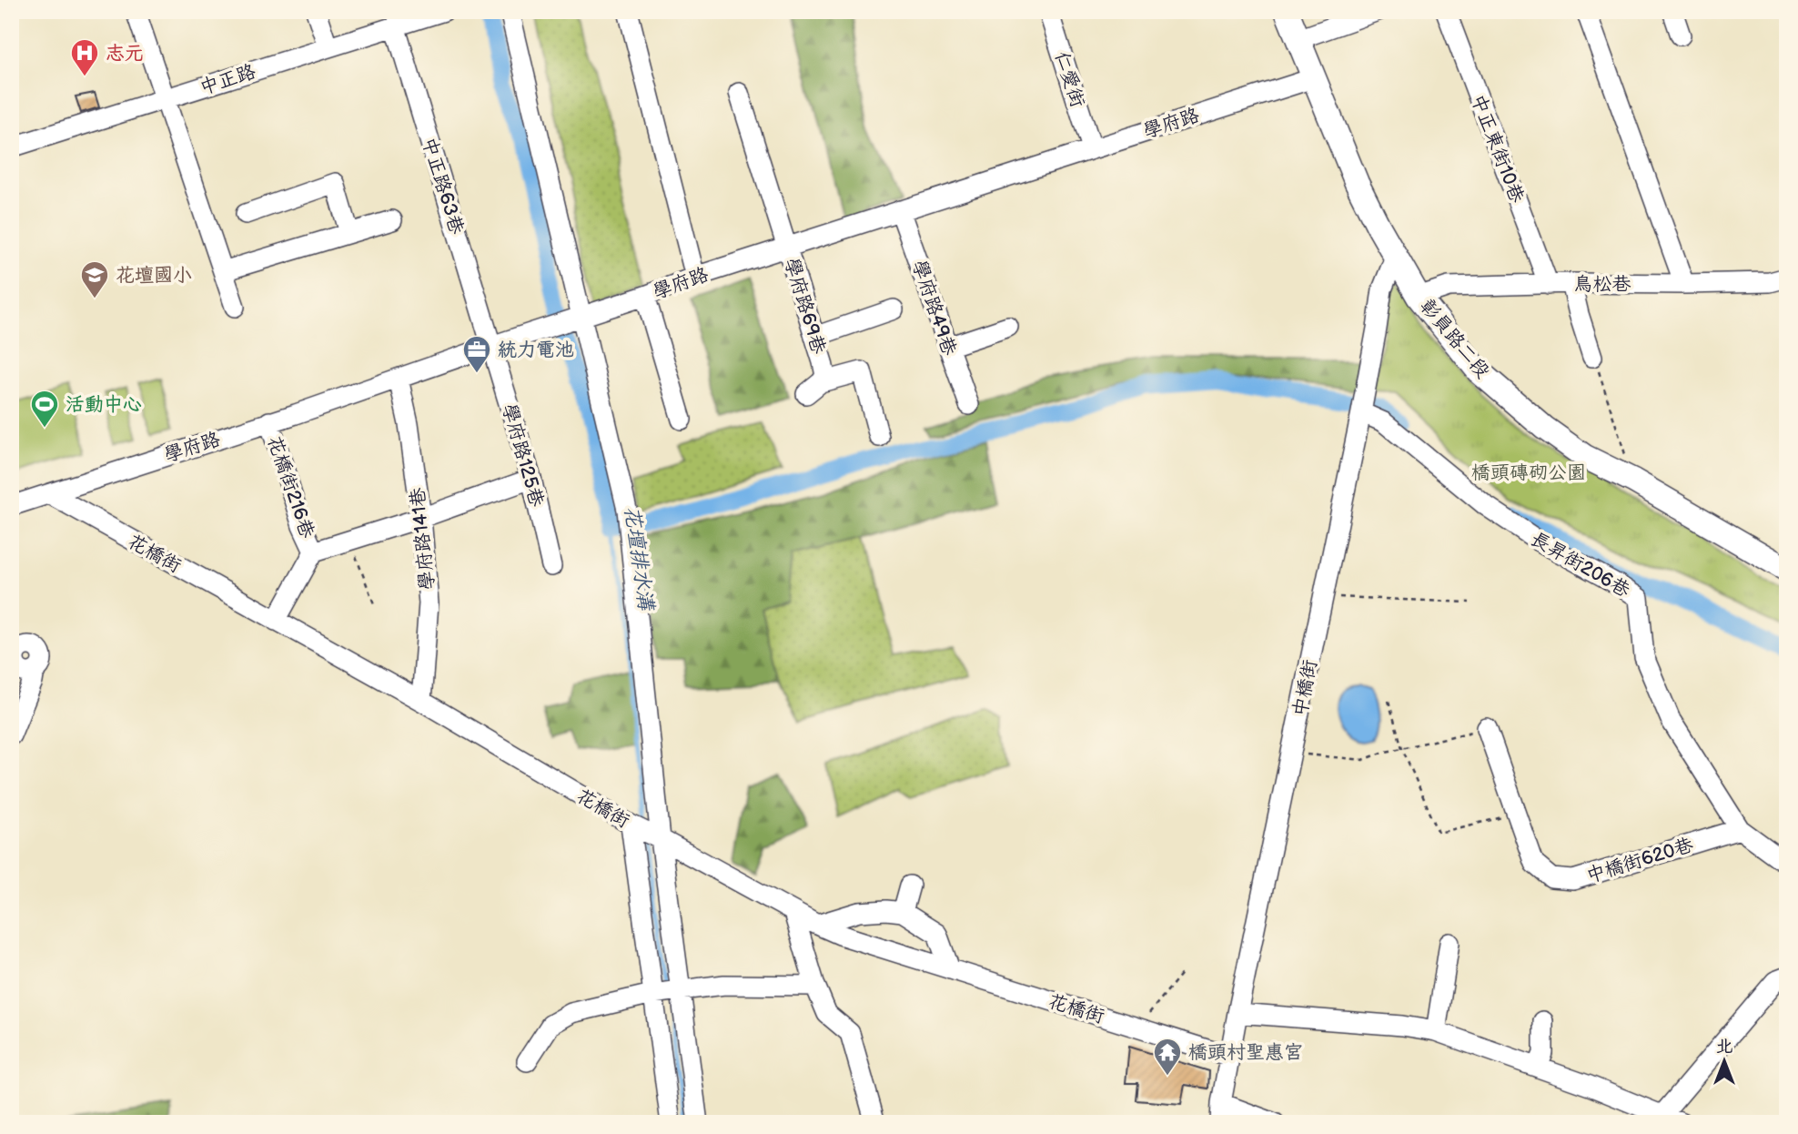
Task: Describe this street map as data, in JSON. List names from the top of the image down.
{
  "streets": {
    "main road": ["彰員路二段"],
    "street": [
      "中正路",
      "仁愛街",
      "學府路",
      "中正東街10巷",
      "中正路63巷",
      "鳥松巷",
      "學府路69巷",
      "學府路49巷",
      "學府路125巷",
      "花橋街216巷",
      "學府路141巷",
      "花橋街",
      "長昇街206巷",
      "中橋街",
      "中橋街620巷"
    ]
  },
  "crossings": [
    ["中正路", "中正路63巷"],
    ["仁愛街", "學府路"],
    ["學府路", "中正路63巷"],
    ["學府路", "學府路69巷"],
    ["學府路", "學府路49巷"],
    ["學府路", "彰員路二段"],
    ["學府路", "學府路125巷"],
    ["學府路", "花橋街216巷"],
    ["學府路", "學府路141巷"],
    ["學府路", "花橋街"],
    ["中正東街10巷", "鳥松巷"],
    ["中正路63巷", "學府路125巷"],
    ["鳥松巷", "彰員路二段"],
    ["彰員路二段", "中橋街"],
    ["學府路141巷", "花橋街"],
    ["花橋街", "中橋街"],
    ["長昇街206巷", "中橋街"],
    ["長昇街206巷", "中橋街620巷"]
  ],
  "water": ["花壇排水溝"],
  "parks": ["橋頭磚砌公園"],
  "places": {
    "hospital": ["志元"],
    "school or university": ["花壇國小"],
    "office": ["統力電池"],
    "sports": ["活動中心"],
    "temple": ["橋頭村聖惠宮"]
  },
  "north": "top"
}
